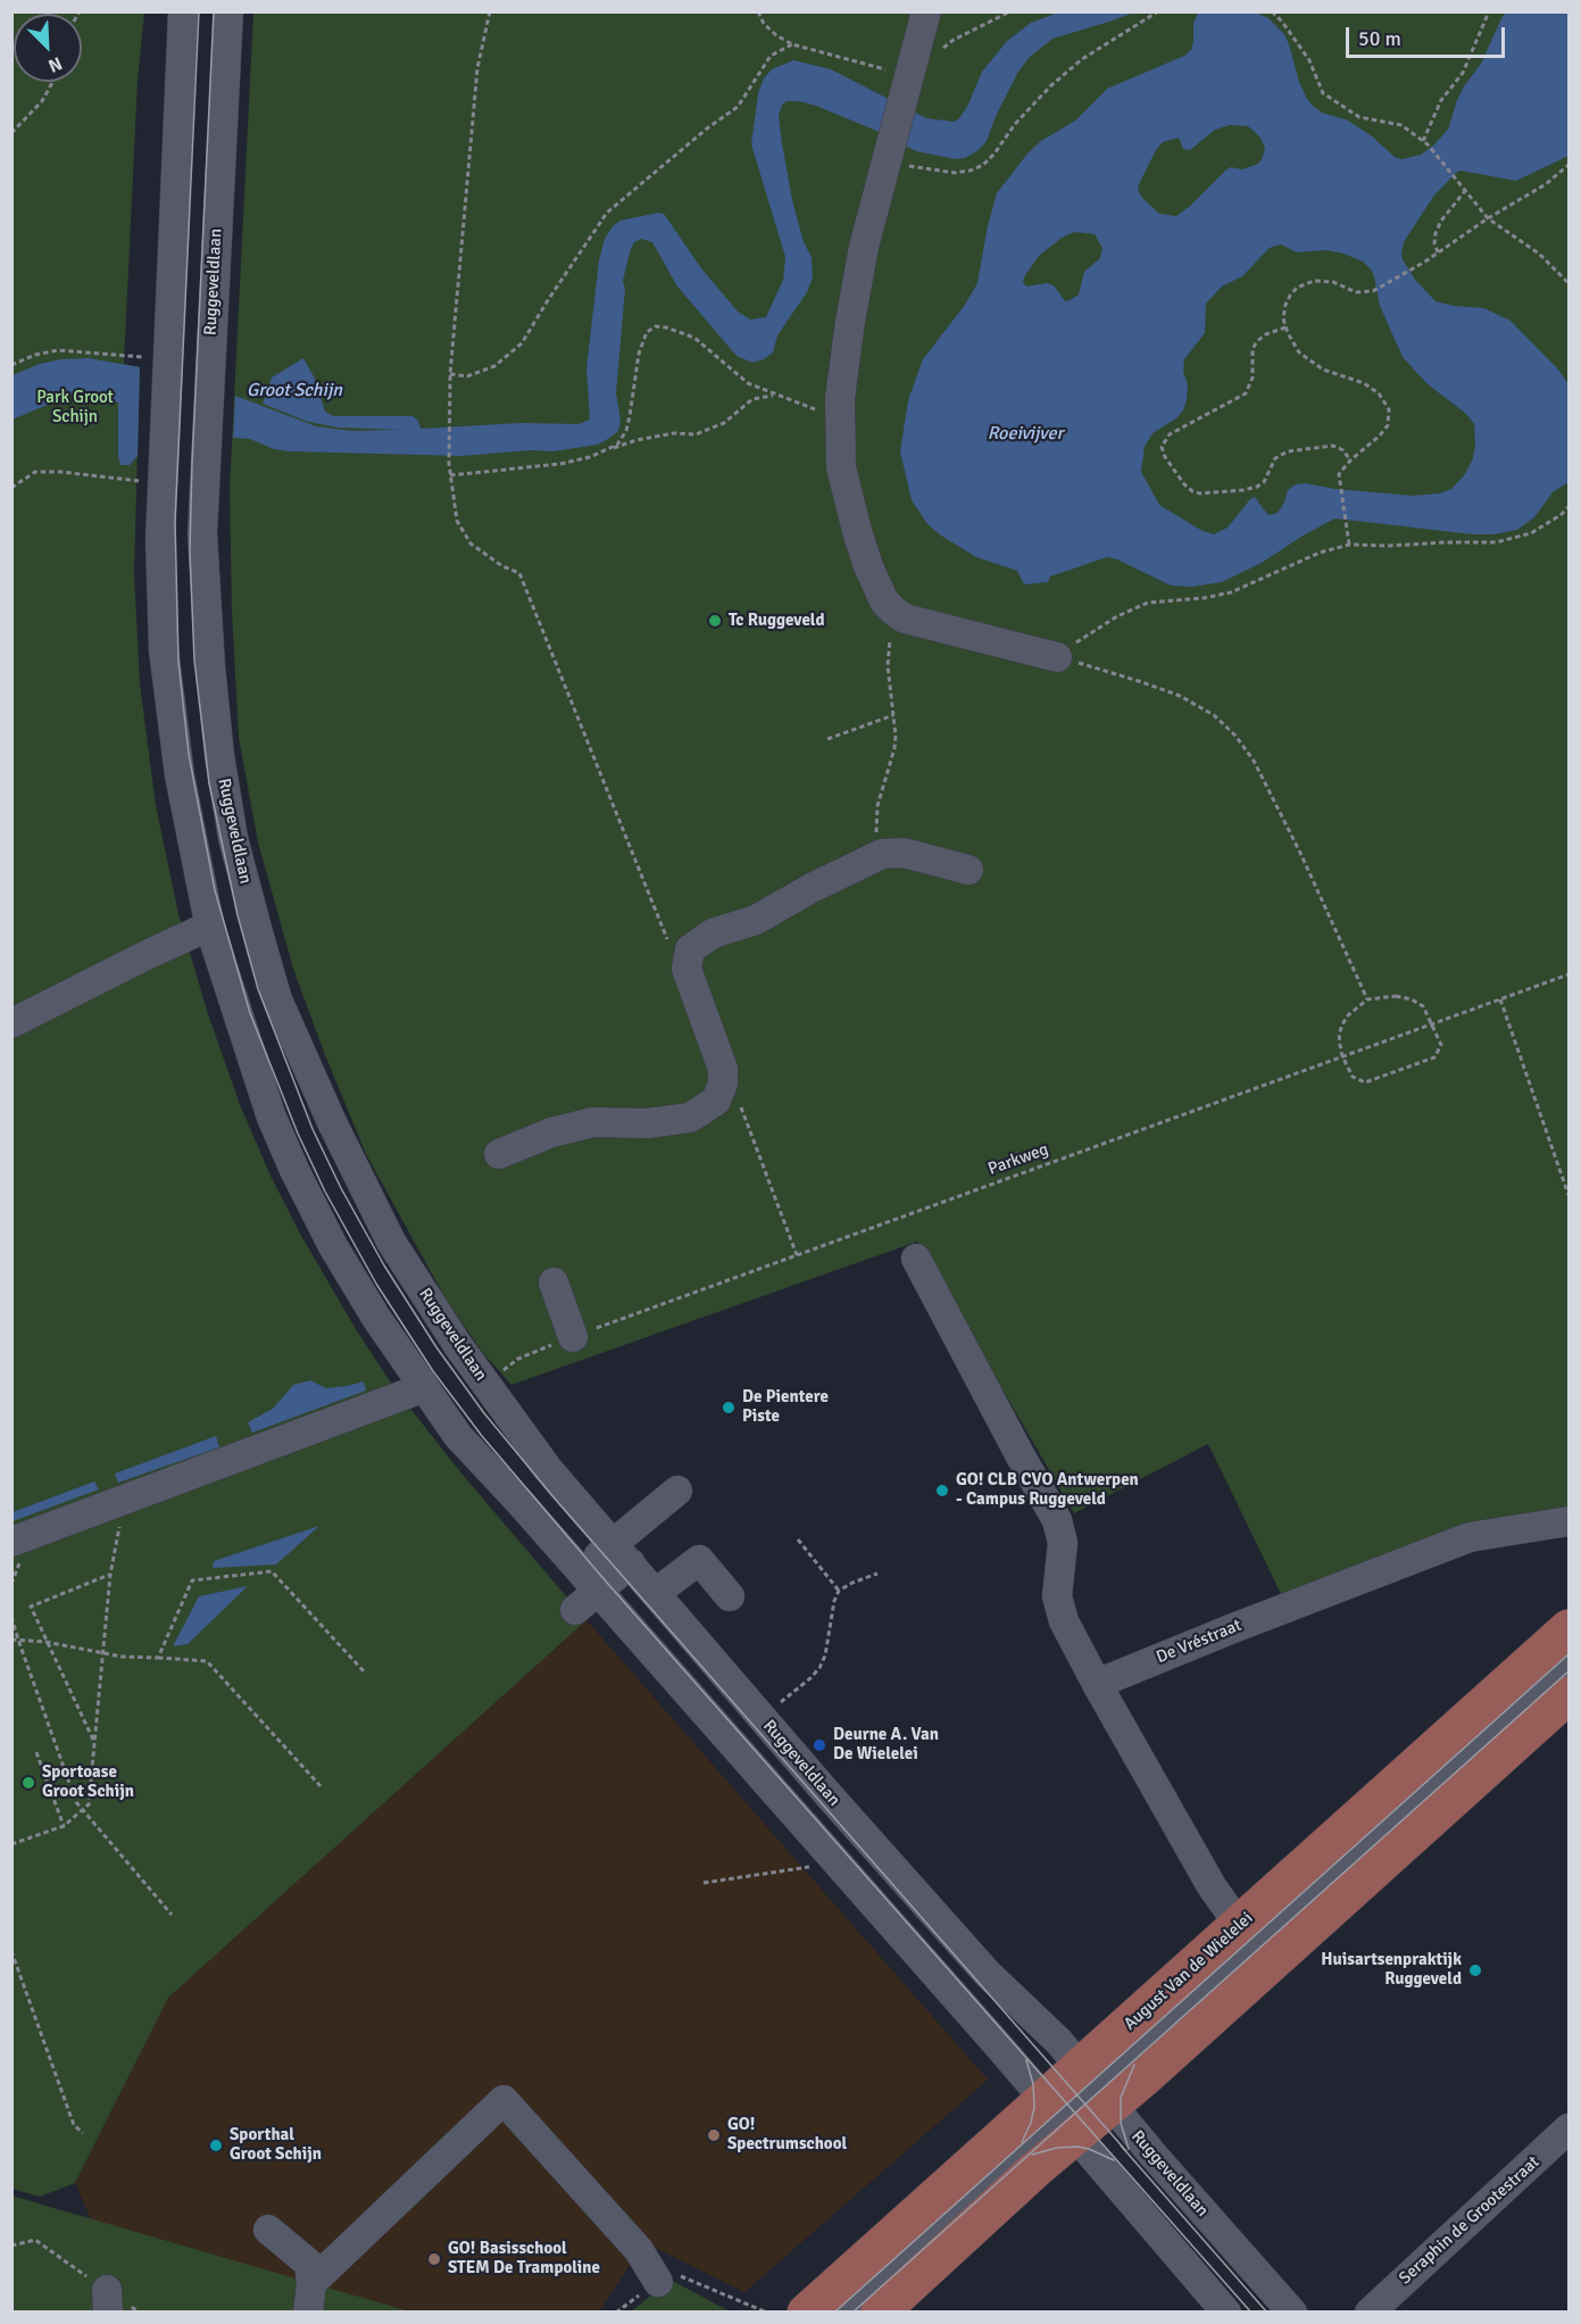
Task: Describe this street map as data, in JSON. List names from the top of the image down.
{
  "streets": {
    "main road": ["August Van de Wielelei"],
    "street": ["Ruggeveldlaan", "De Vréstraat", "Seraphin de Grootestraat"],
    "path": ["Parkweg"]
  },
  "crossings": [
    ["Ruggeveldlaan", "Parkweg"],
    ["Ruggeveldlaan", "August Van de Wielelei"]
  ],
  "water": ["Groot Schijn", "Roeivijver"],
  "parks": ["Park Groot Schijn"],
  "places": [
    "Tc Ruggeveld",
    "De Pientere Piste",
    "GO! CLB CVO Antwerpen - Campus Ruggeveld",
    "Deurne A. Van De Wielelei",
    "Sportoase Groot Schijn",
    "Huisartsenpraktijk Ruggeveld",
    "GO! Spectrumschool",
    "Sporthal Groot Schijn",
    "GO! Basisschool STEM De Trampoline"
  ],
  "scale_bar": "50 m",
  "north": "bottom right"
}
